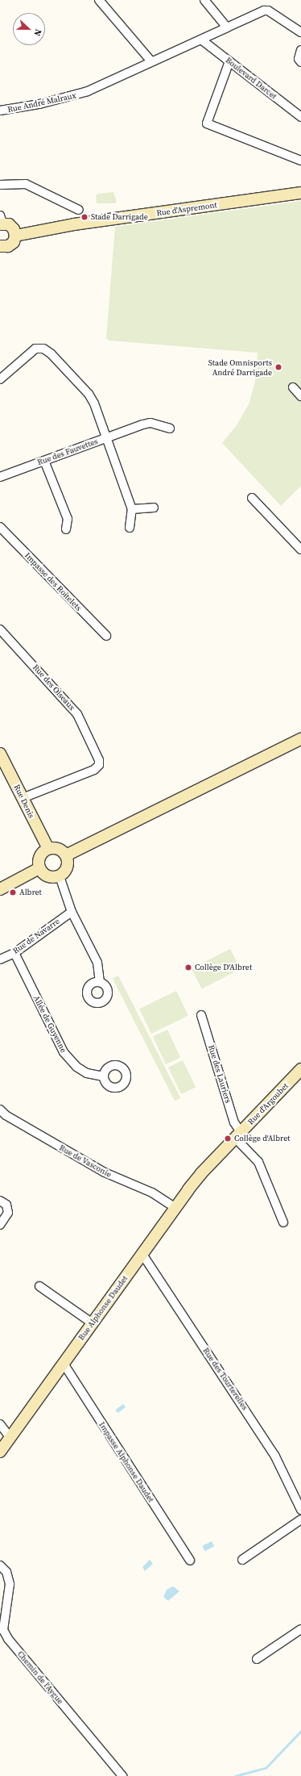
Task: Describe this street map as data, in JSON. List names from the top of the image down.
{
  "streets": {
    "main road": [
      "Rue d'Aspremont",
      "Rue Denis",
      "Rue d'Argoubet",
      "Rue Alphonse Daudet"
    ],
    "street": [
      "Boulevard Darcet",
      "Rue André Malraux",
      "Rue des Fauvettes",
      "Impasse des Roitelets",
      "Rue des Oiseaux",
      "Rue de Navarre",
      "Allée de Guyenne",
      "Rue des Lauriers",
      "Rue de Vasconie",
      "Rue des Tourterelles",
      "Impasse Alphonse Daudet",
      "Chemin de l'Aygue"
    ]
  },
  "crossings": [
    ["Rue des Oiseaux", "Rue Denis"],
    ["Rue de Navarre", "Allée de Guyenne"],
    ["Rue des Lauriers", "Rue d'Argoubet"],
    ["Rue d'Argoubet", "Rue Alphonse Daudet"],
    ["Rue de Vasconie", "Rue Alphonse Daudet"],
    ["Rue Alphonse Daudet", "Rue des Tourterelles"],
    ["Rue Alphonse Daudet", "Impasse Alphonse Daudet"]
  ],
  "places": [
    "Stade Darrigade",
    "Stade Omnisports André Darrigade",
    "Albret",
    "Collège D'Albret",
    "Collège d'Albret"
  ],
  "north": "right"
}
